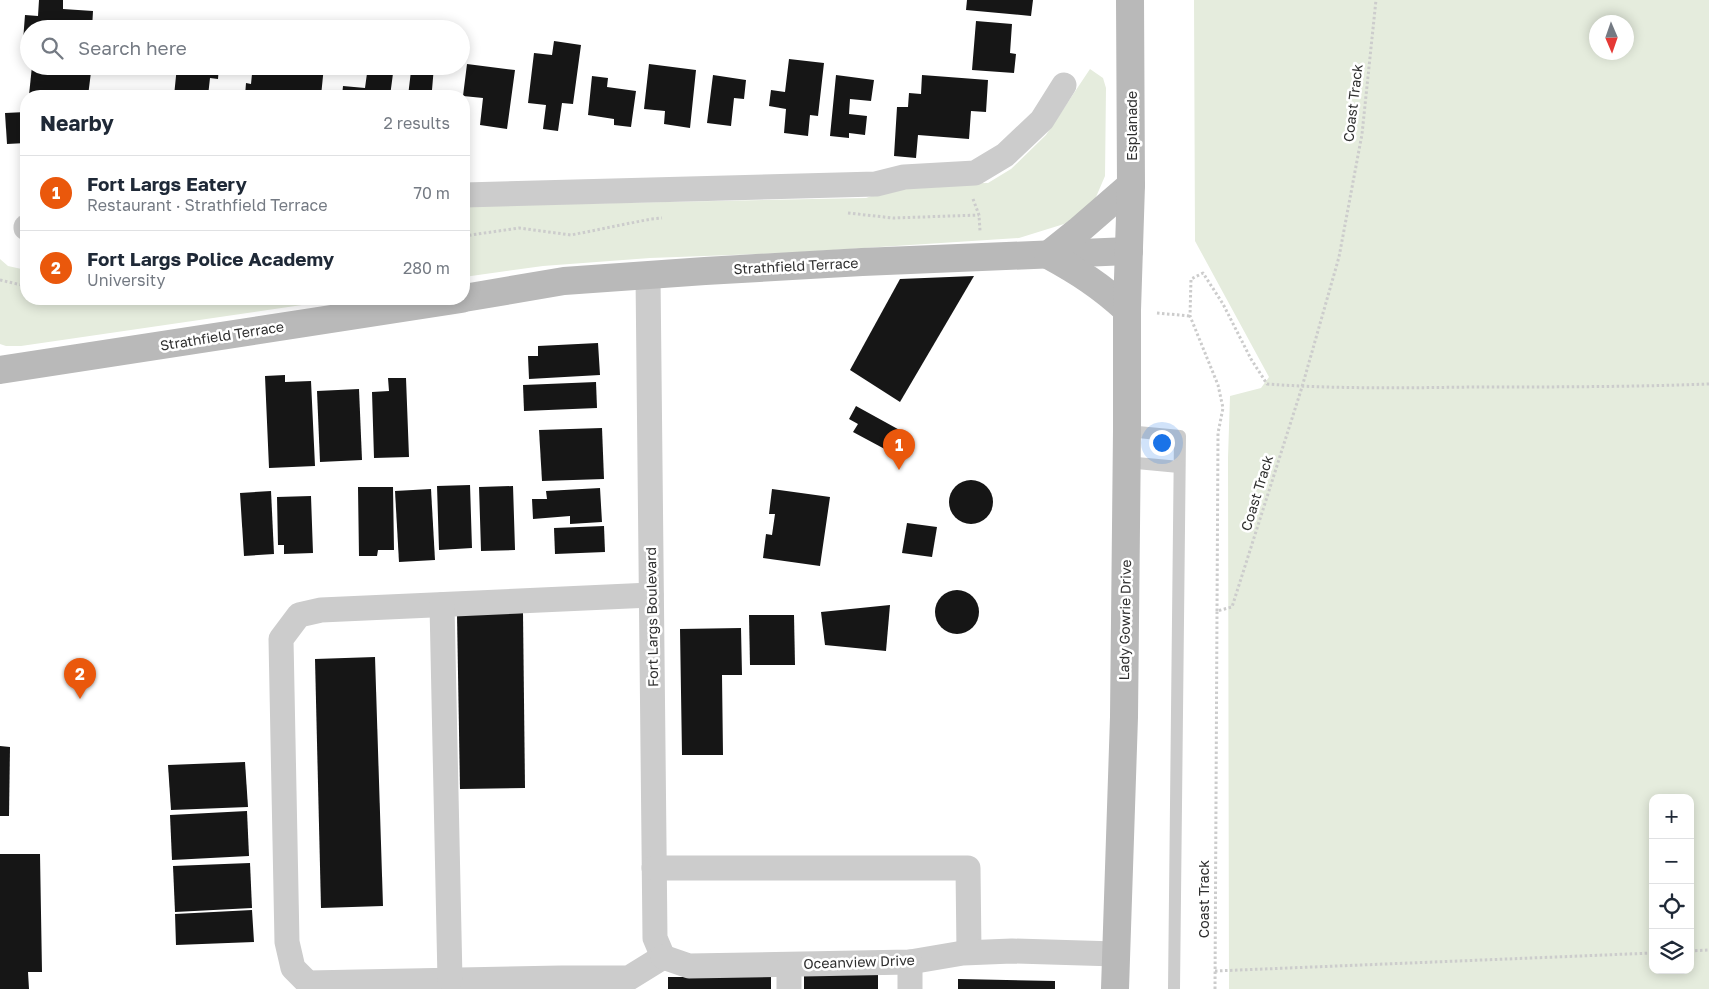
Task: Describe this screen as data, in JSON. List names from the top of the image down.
{
  "streets": {
    "main road": ["Esplanade", "Strathfield Terrace", "Lady Gowrie Drive"],
    "street": ["Fort Largs Boulevard", "Oceanview Drive"],
    "path": ["Coast Track"]
  },
  "crossings": [
    ["Esplanade", "Strathfield Terrace"],
    ["Esplanade", "Lady Gowrie Drive"],
    ["Strathfield Terrace", "Fort Largs Boulevard"],
    ["Strathfield Terrace", "Lady Gowrie Drive"],
    ["Fort Largs Boulevard", "Oceanview Drive"],
    ["Lady Gowrie Drive", "Oceanview Drive"]
  ],
  "north": "bottom",
  "page": {
    "search": "Search here",
    "heading": ["Nearby", "2 results"],
    "list": [
      {
        "mark": "1",
        "name": "Fort Largs Eatery",
        "note": "Restaurant · Strathfield Terrace",
        "value": "70 m"
      },
      {
        "mark": "2",
        "name": "Fort Largs Police Academy",
        "note": "University",
        "value": "280 m"
      }
    ],
    "pins": ["1", "2"],
    "map_buttons": ["+", "−"]
  }
}
